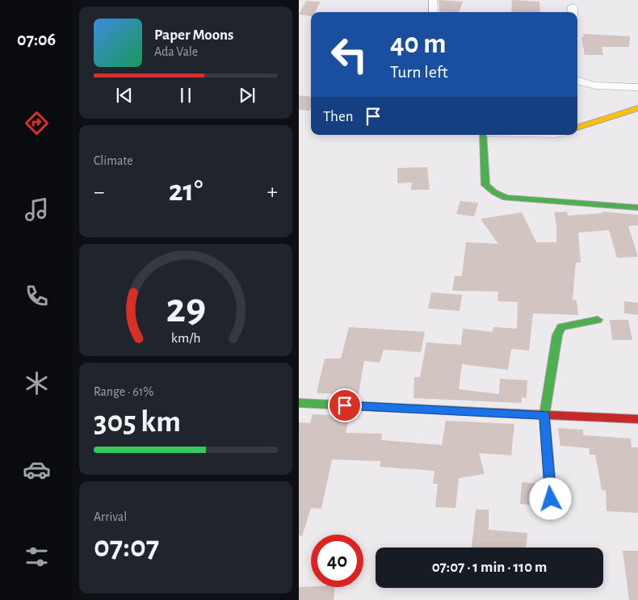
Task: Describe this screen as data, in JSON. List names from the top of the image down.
{
  "page": {
    "tabs": "07:06",
    "turn": ["40 m", "Turn left"],
    "song": ["Paper Moons", "Ada Vale"],
    "then": "Then",
    "tile": [
      "Climate",
      ["Range · 61%", "305 km"],
      ["Arrival", "07:07"]
    ],
    "heat": ["−", "21°", "+"],
    "limit": "40",
    "trip": "07:07 · 1 min · 110 m",
    "gauge": ["29", "km/h"]
  }
}
